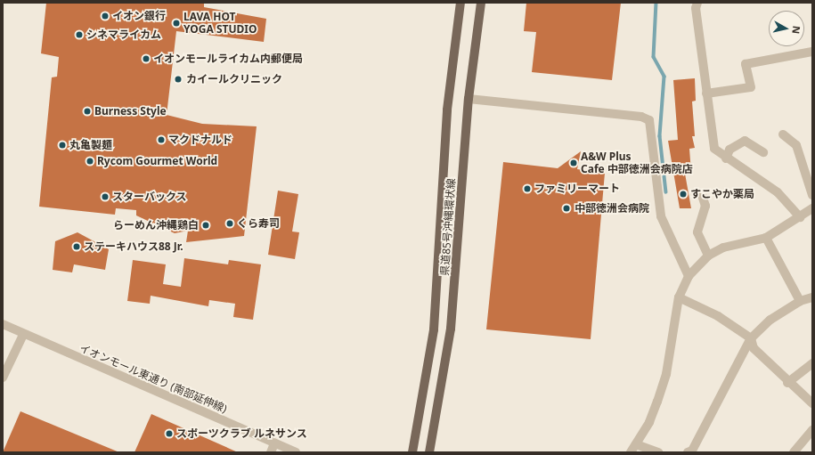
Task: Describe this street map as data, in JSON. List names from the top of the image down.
{
  "streets": {
    "main road": ["県道85号沖縄環状線"],
    "street": ["イオンモール東通り (南部延伸線)"]
  },
  "places": [
    "イオン銀行",
    "LAVA HOT YOGA STUDIO",
    "シネマライカム",
    "イオンモールライカム内郵便局",
    "カイールクリニック",
    "Burness Style",
    "マクドナルド",
    "丸亀製麺",
    "Rycom Gourmet World",
    "A&W Plus Cafe 中部徳洲会病院店",
    "ファミリーマート",
    "すこやか薬局",
    "スターバックス",
    "中部徳洲会病院",
    "くら寿司",
    "らーめん沖縄鶏白",
    "ステーキハウス88 Jr.",
    "スポーツクラブ ルネサンス"
  ],
  "north": "right"
}
